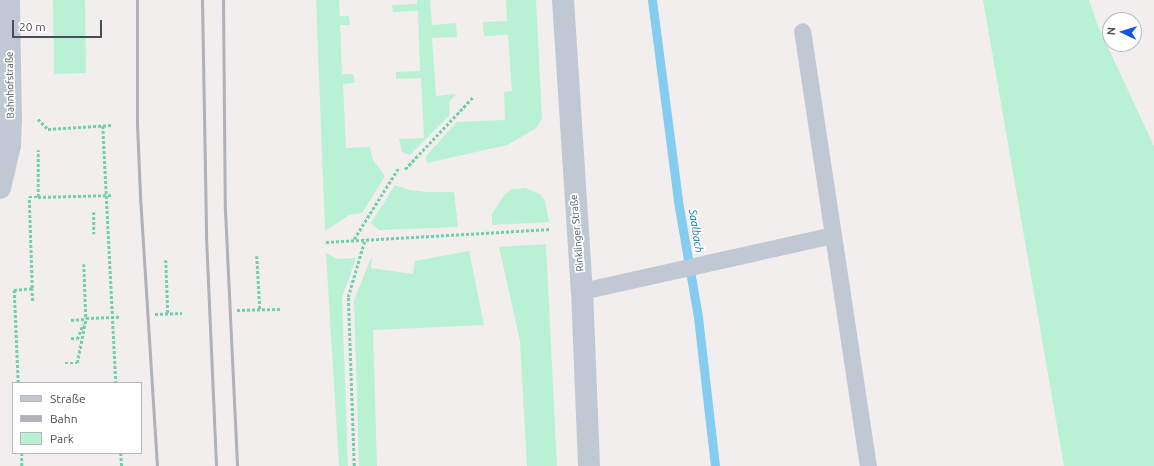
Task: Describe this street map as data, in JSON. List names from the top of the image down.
{
  "streets": {
    "street": ["Bahnhofstraße", "Rinklinger Straße"]
  },
  "water": ["Saalbach"],
  "legend": ["Straße", "Bahn", "Park"],
  "scale_bar": "20 m",
  "north": "left"
}
